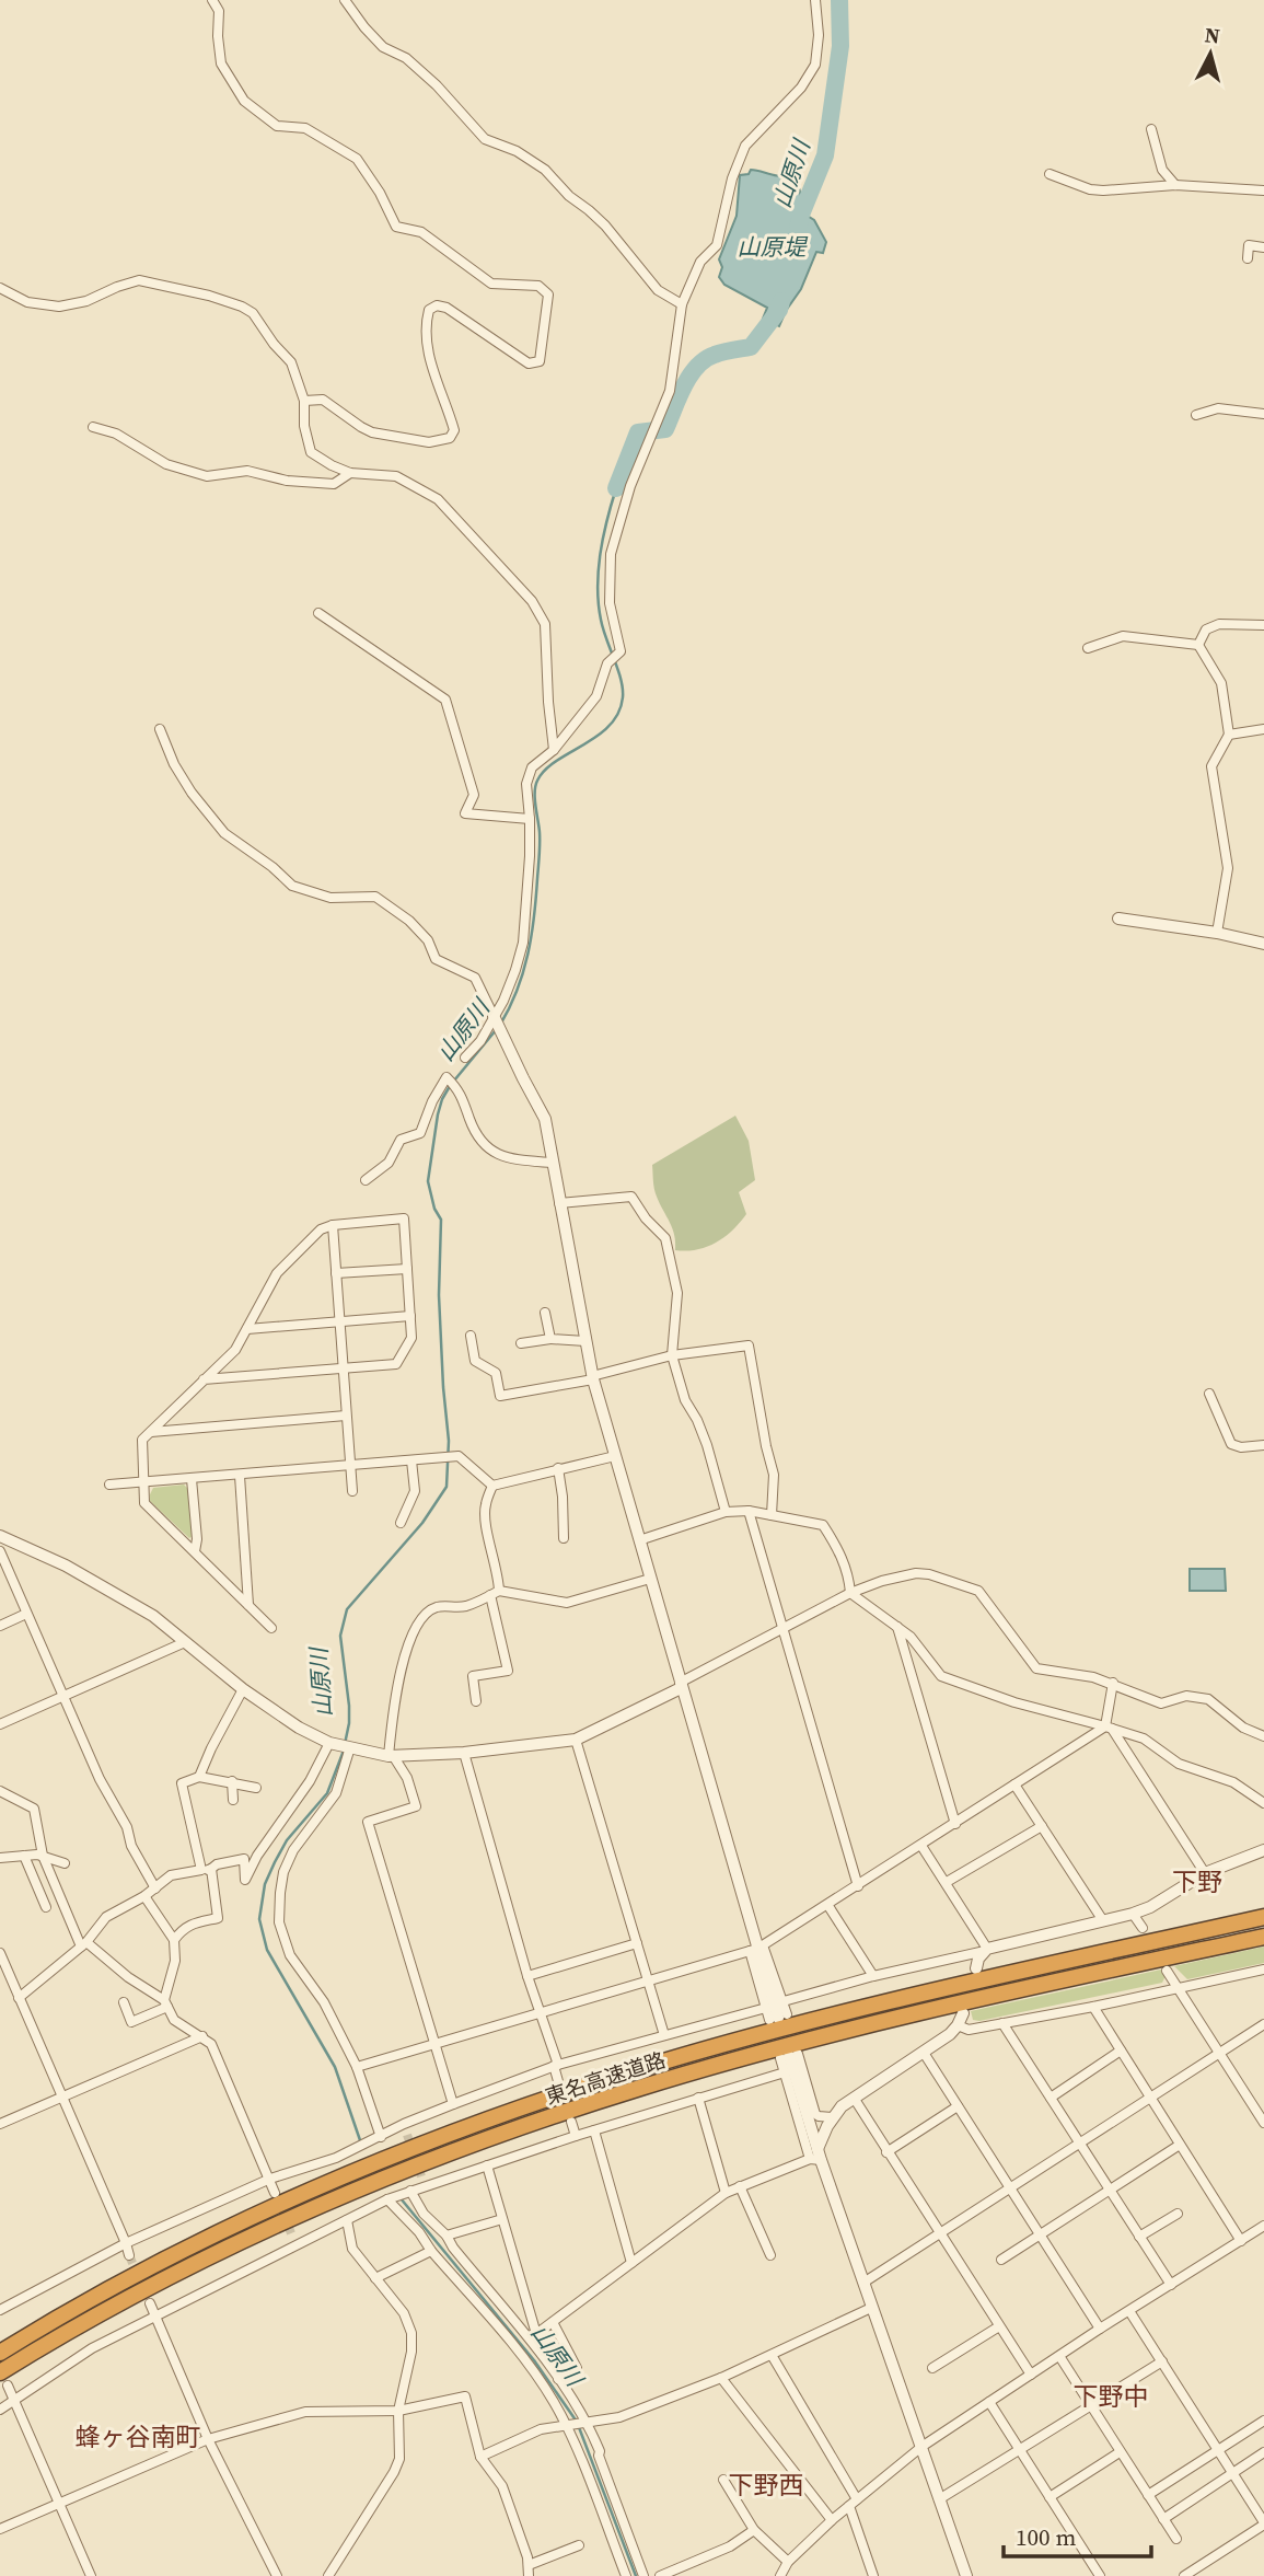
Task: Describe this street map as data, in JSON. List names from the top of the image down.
{
  "streets": {
    "highway": ["東名高速道路"]
  },
  "districts": [
    "下野",
    "下野中",
    "蜂ヶ谷南町",
    "下野西"
  ],
  "water": ["山原川", "山原堤"],
  "scale_bar": "100 m",
  "north": "top"
}
